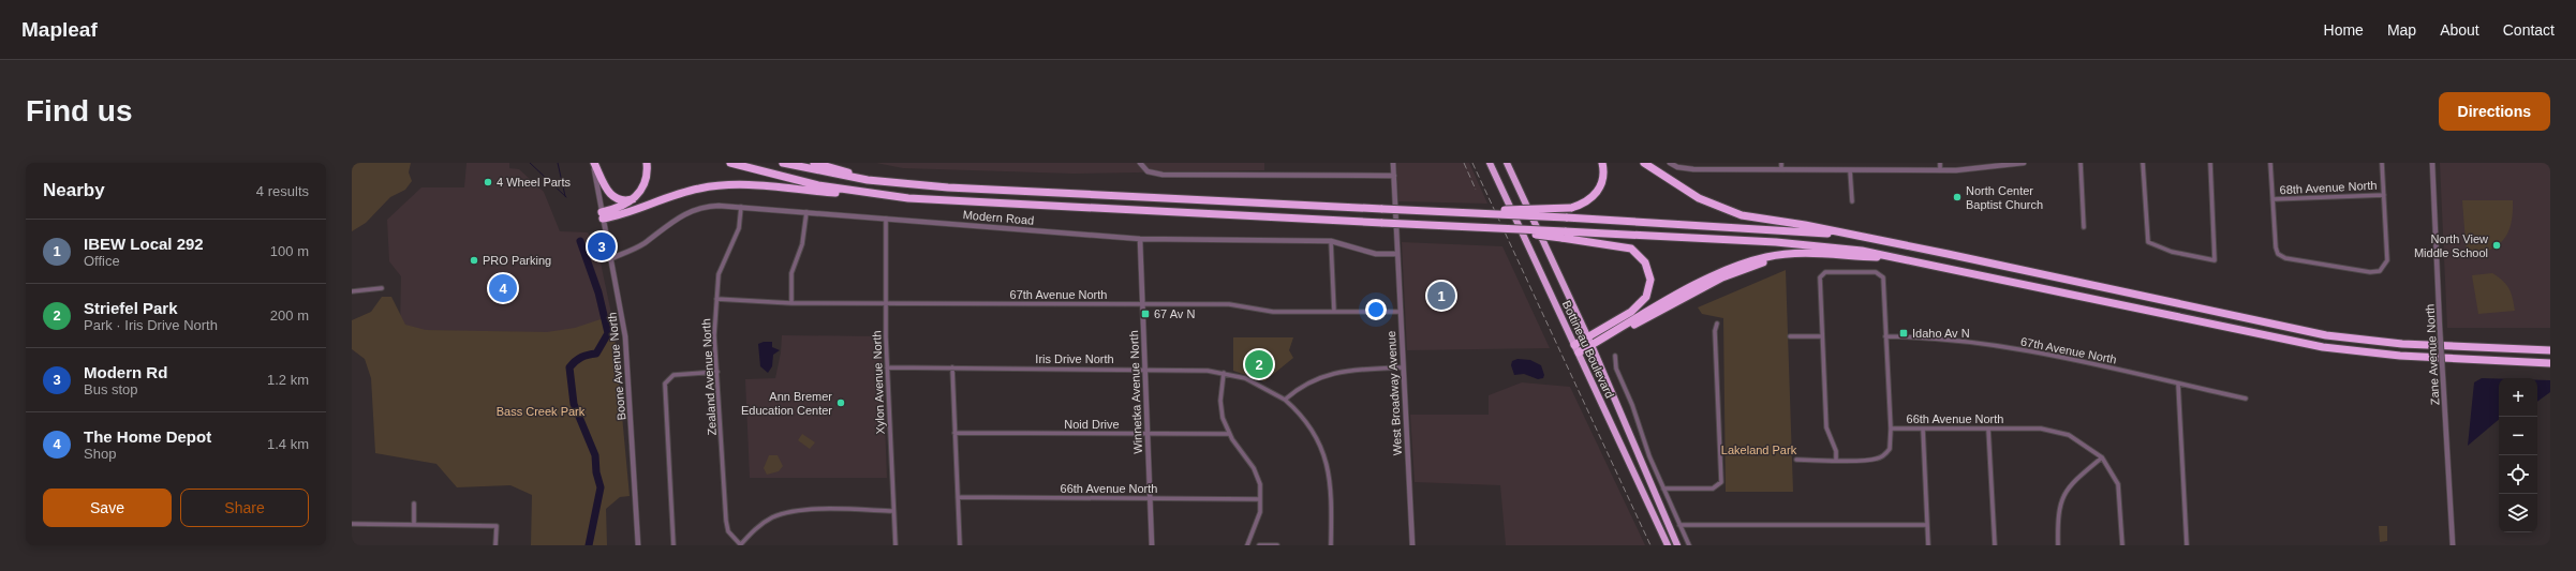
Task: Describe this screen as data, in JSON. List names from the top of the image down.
{
  "streets": {
    "highway": ["Bottineau Boulevard"],
    "street": [
      "68th Avenue North",
      "Modern Road",
      "67th Avenue North",
      "Zane Avenue North",
      "Iris Drive North",
      "Boone Avenue North",
      "Zealand Avenue North",
      "Xylon Avenue North",
      "Winnetka Avenue North",
      "West Broadway Avenue",
      "66th Avenue North",
      "Noid Drive"
    ]
  },
  "crossings": [
    ["Modern Road", "Boone Avenue North"],
    ["Modern Road", "Zealand Avenue North"],
    ["Modern Road", "Xylon Avenue North"],
    ["Modern Road", "Winnetka Avenue North"],
    ["Modern Road", "West Broadway Avenue"],
    ["67th Avenue North", "Zealand Avenue North"],
    ["67th Avenue North", "Xylon Avenue North"],
    ["67th Avenue North", "Winnetka Avenue North"],
    ["67th Avenue North", "West Broadway Avenue"],
    ["Iris Drive North", "Xylon Avenue North"],
    ["Iris Drive North", "Winnetka Avenue North"],
    ["Winnetka Avenue North", "66th Avenue North"],
    ["Winnetka Avenue North", "Noid Drive"]
  ],
  "parks": ["Bass Creek Park", "Lakeland Park"],
  "places": {
    "other": [
      "4 Wheel Parts",
      "North Center Baptist Church",
      "North View Middle School",
      "PRO Parking",
      "Ann Bremer Education Center"
    ],
    "transit": ["67 Av N", "Idaho Av N"]
  },
  "page": {
    "header": "Mapleaf",
    "nav": [
      "Home",
      "Map",
      "About",
      "Contact"
    ],
    "buttons": [
      "Directions",
      ["Save", "Share"]
    ],
    "title": "Find us",
    "heading": ["Nearby", "4 results"],
    "list": [
      {
        "mark": "1",
        "name": "IBEW Local 292",
        "note": "Office",
        "value": "100 m"
      },
      {
        "mark": "2",
        "name": "Striefel Park",
        "note": "Park · Iris Drive North",
        "value": "200 m"
      },
      {
        "mark": "3",
        "name": "Modern Rd",
        "note": "Bus stop",
        "value": "1.2 km"
      },
      {
        "mark": "4",
        "name": "The Home Depot",
        "note": "Shop",
        "value": "1.4 km"
      }
    ],
    "pins": [
      "3",
      "4",
      "1",
      "2"
    ],
    "map_buttons": ["+", "−"]
  }
}
